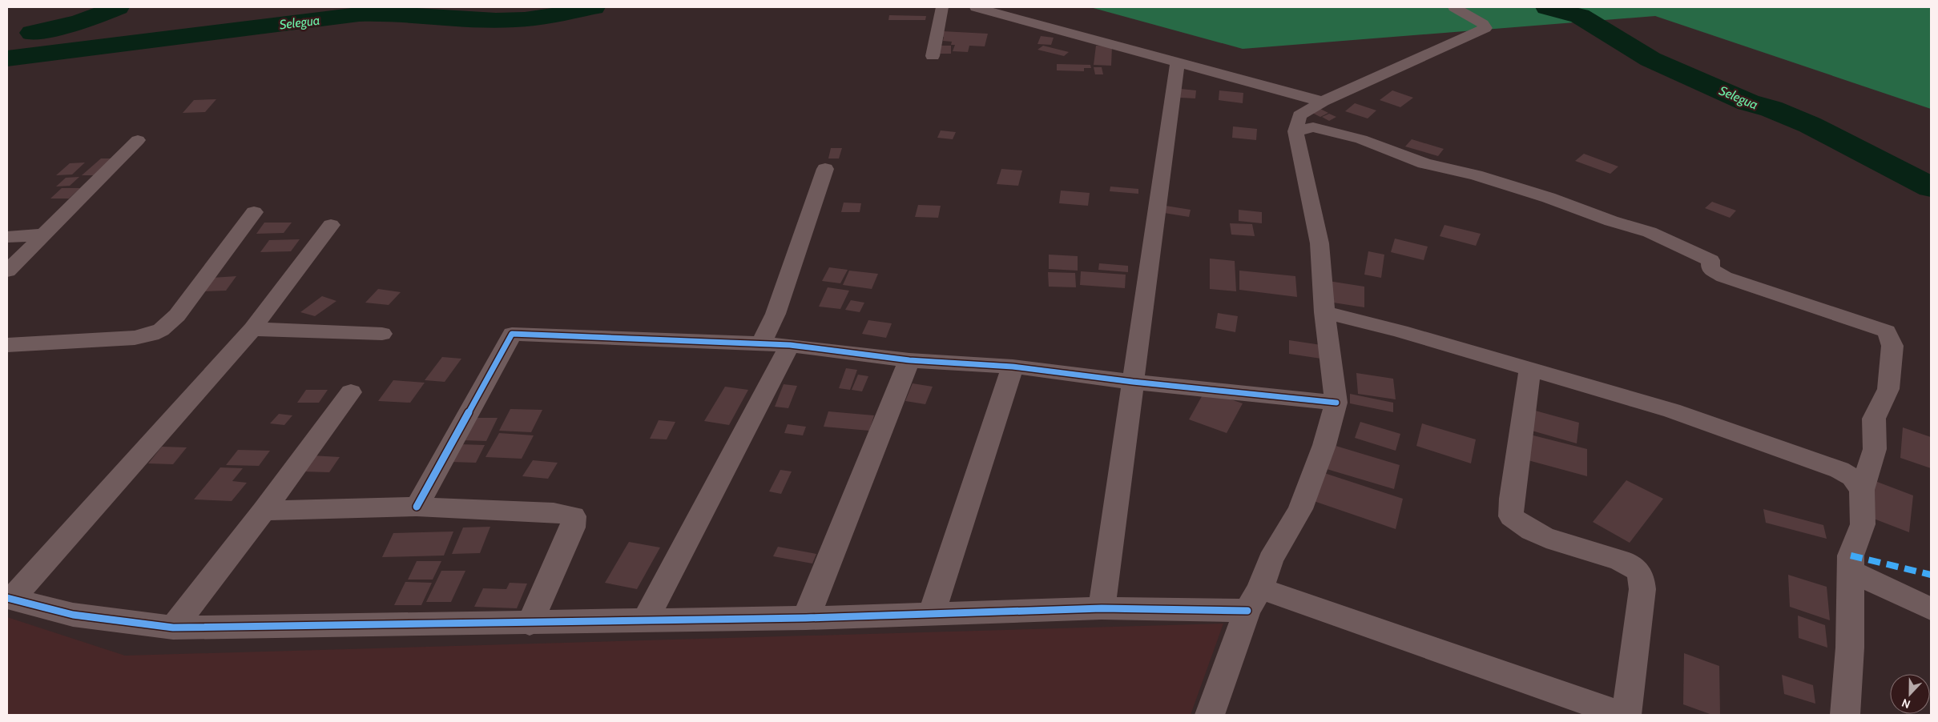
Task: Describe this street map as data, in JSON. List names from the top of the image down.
{
  "water": ["Selegua"],
  "north": "bottom"
}
